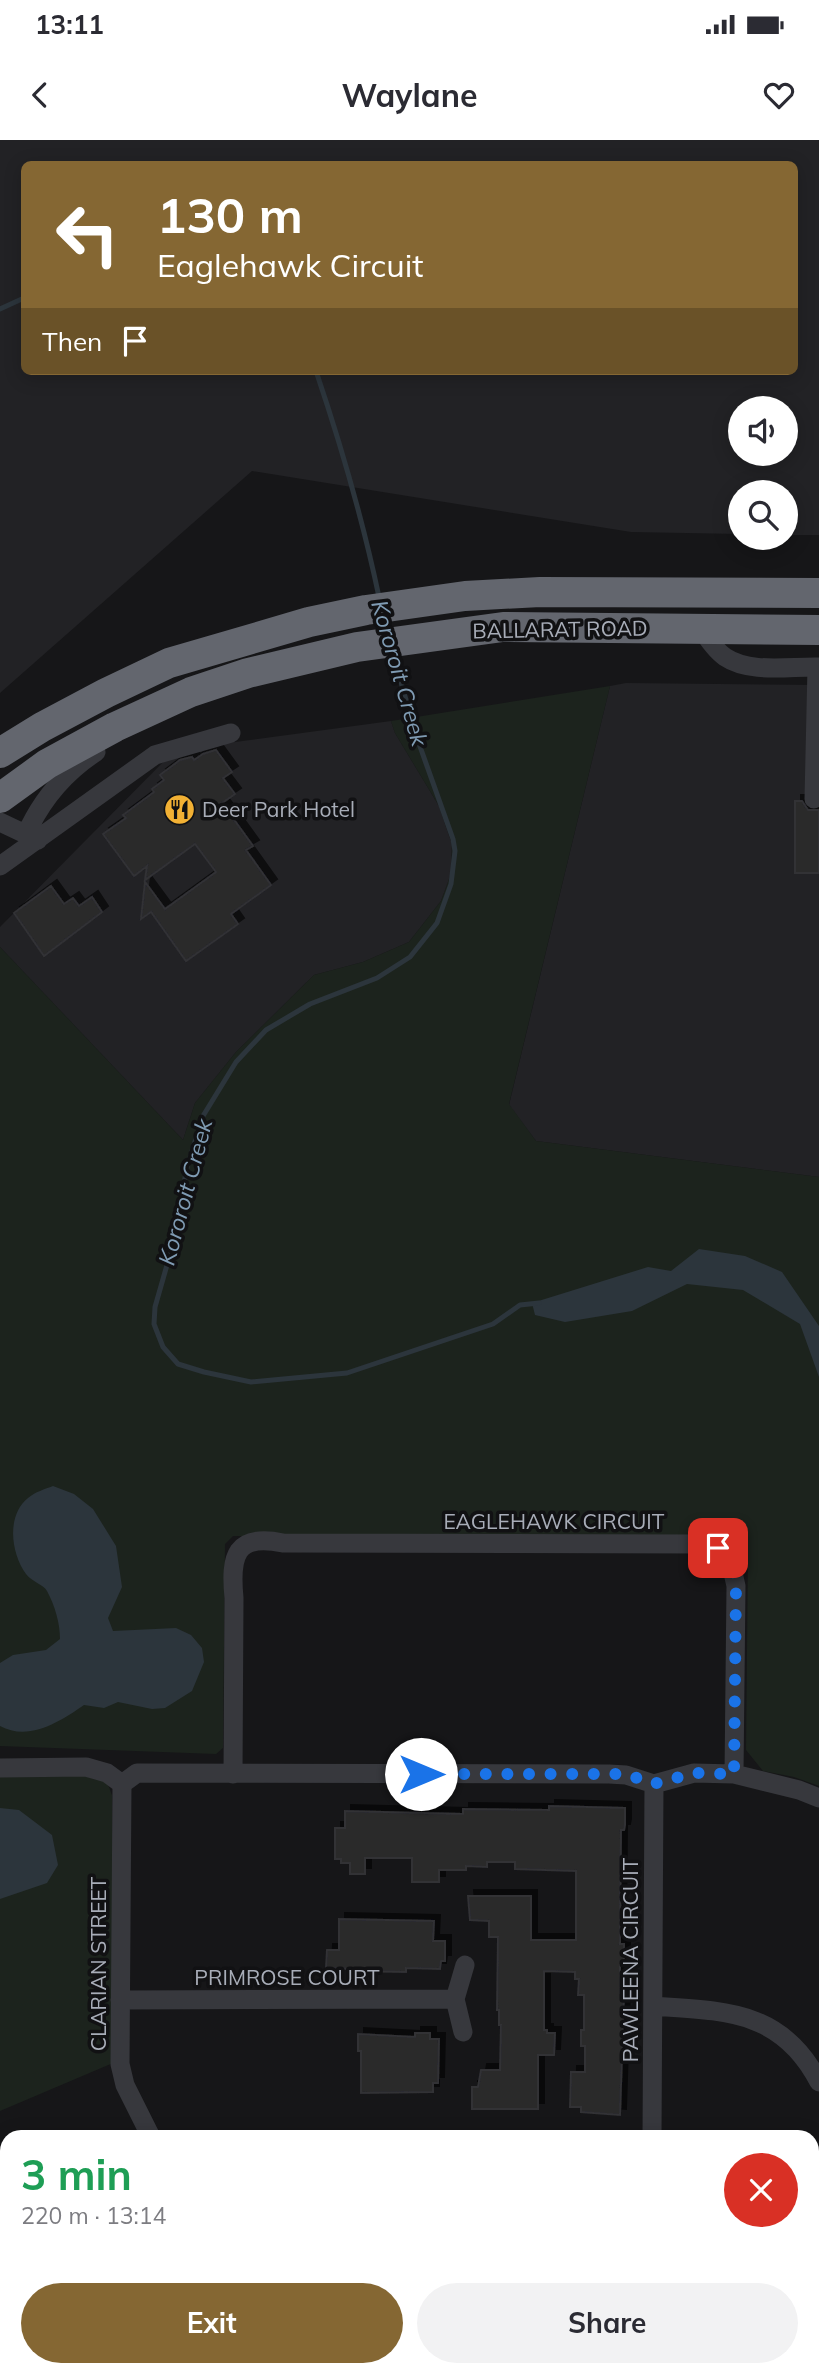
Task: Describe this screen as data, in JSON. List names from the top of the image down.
{
  "streets": {
    "highway": ["BALLARAT ROAD"],
    "street": [
      "EAGLEHAWK CIRCUIT",
      "PAWLEENA CIRCUIT",
      "CLARIAN STREET",
      "PRIMROSE COURT"
    ]
  },
  "crossings": [
    ["CLARIAN STREET", "PRIMROSE COURT"]
  ],
  "water": ["Kororoit Creek"],
  "places": {
    "restaurant": ["Deer Park Hotel"]
  },
  "page": {
    "status": "13:11",
    "header": "Waylane",
    "turn": ["130 m", "Eaglehawk Circuit"],
    "then": "Then",
    "heading": ["3 min", "220 m · 13:14"],
    "buttons": ["Exit", "Share"]
  }
}
